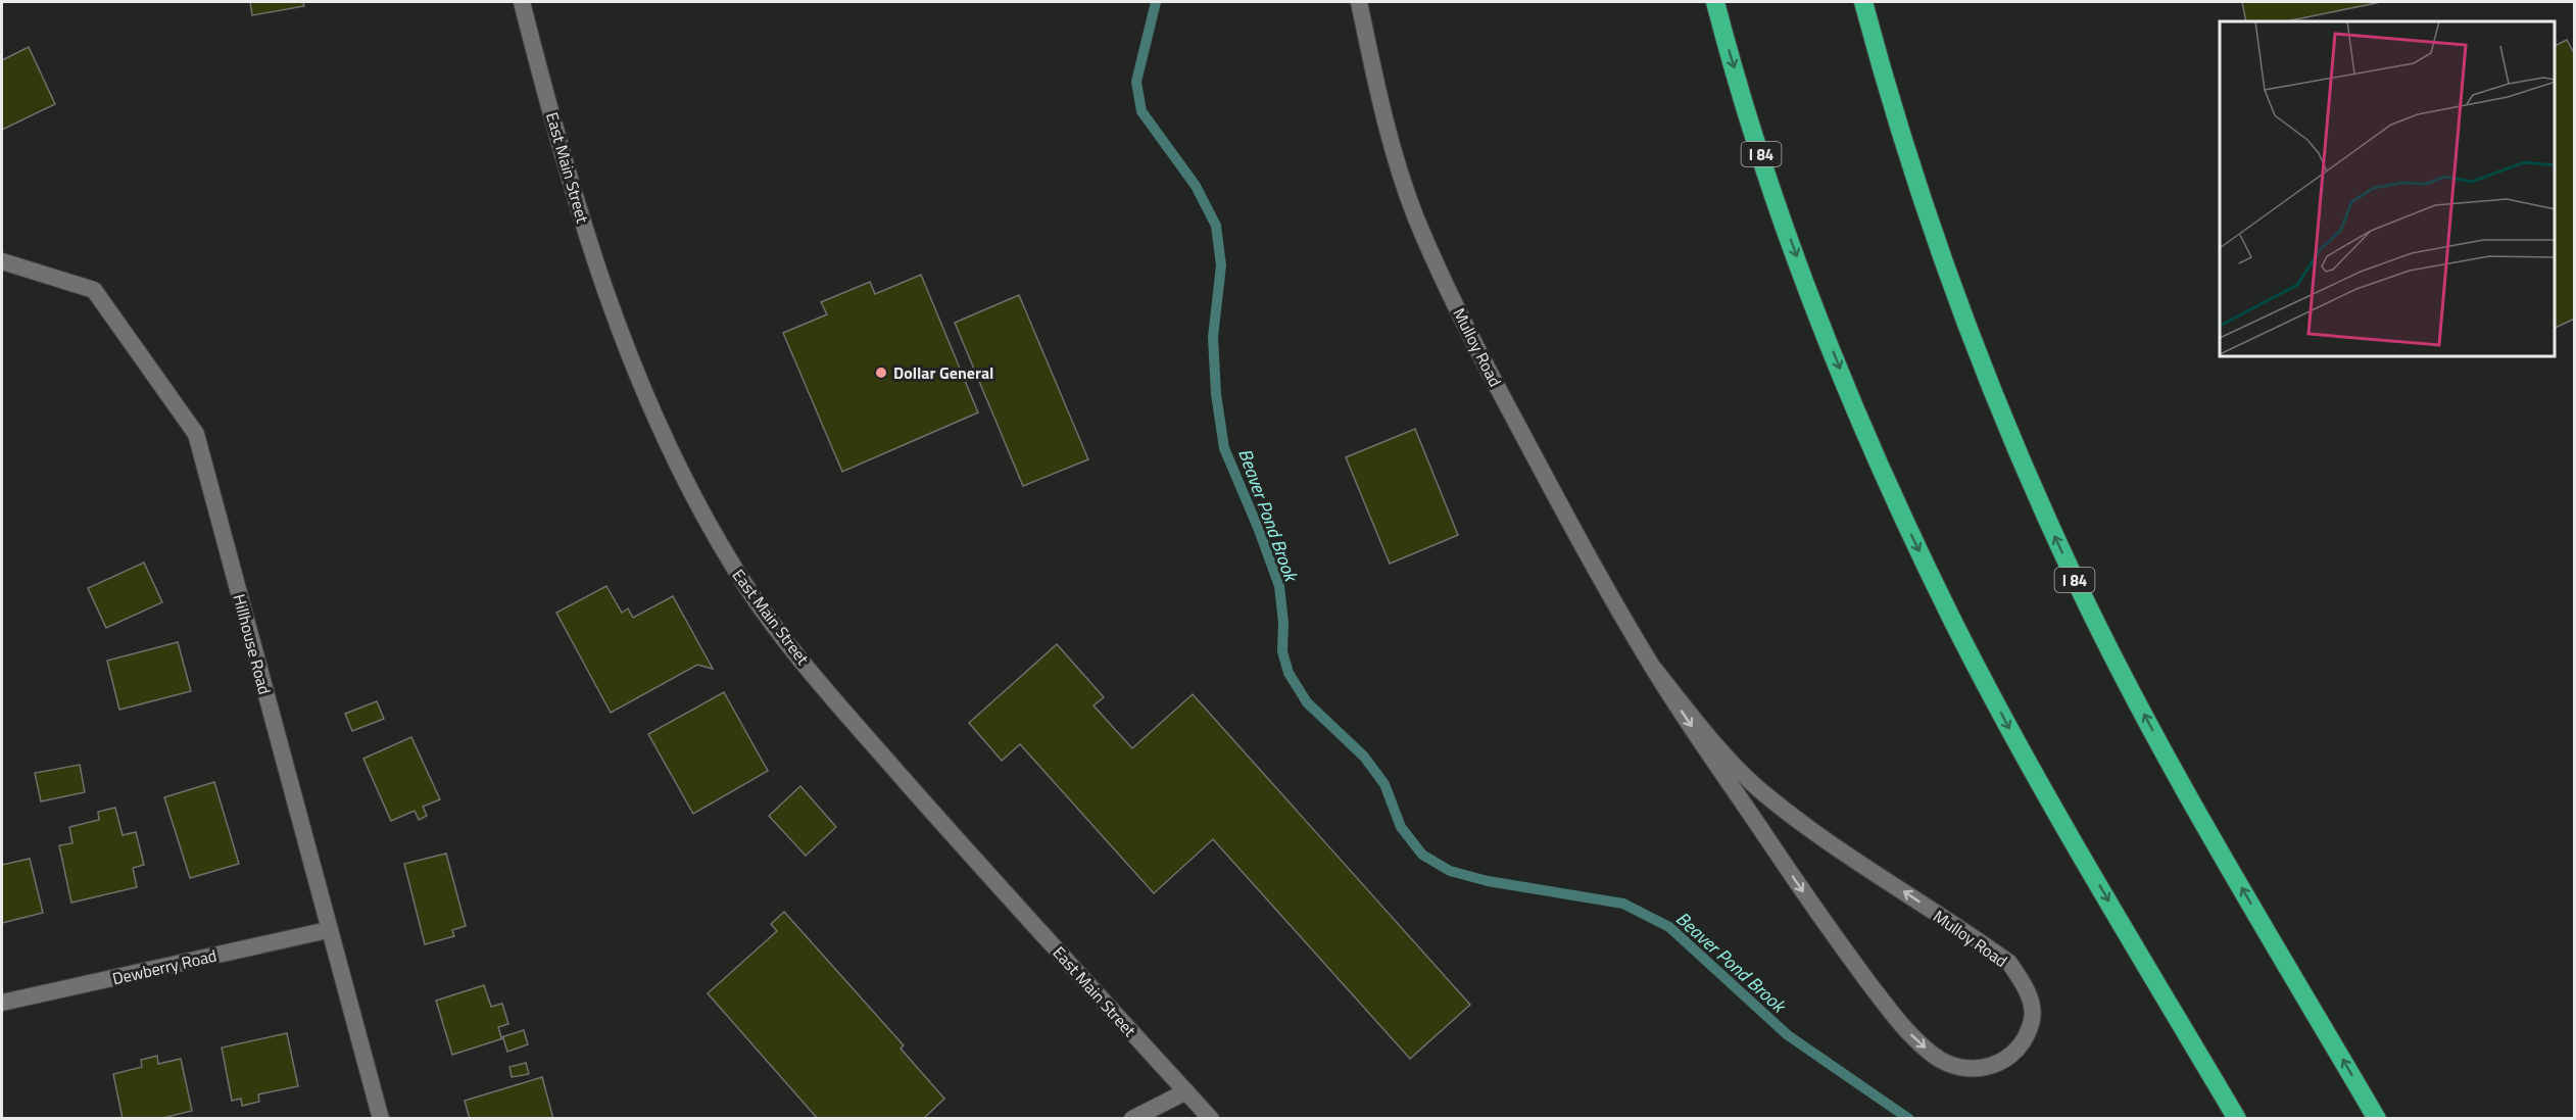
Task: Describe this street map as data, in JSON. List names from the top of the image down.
{
  "streets": {
    "highway": ["I 84"],
    "street": [
      "East Main Street",
      "Mulloy Road",
      "Hillhouse Road",
      "Dewberry Road"
    ]
  },
  "crossings": [
    ["Hillhouse Road", "Dewberry Road"]
  ],
  "water": ["Beaver Pond Brook"],
  "places": ["Dollar General"]
}
